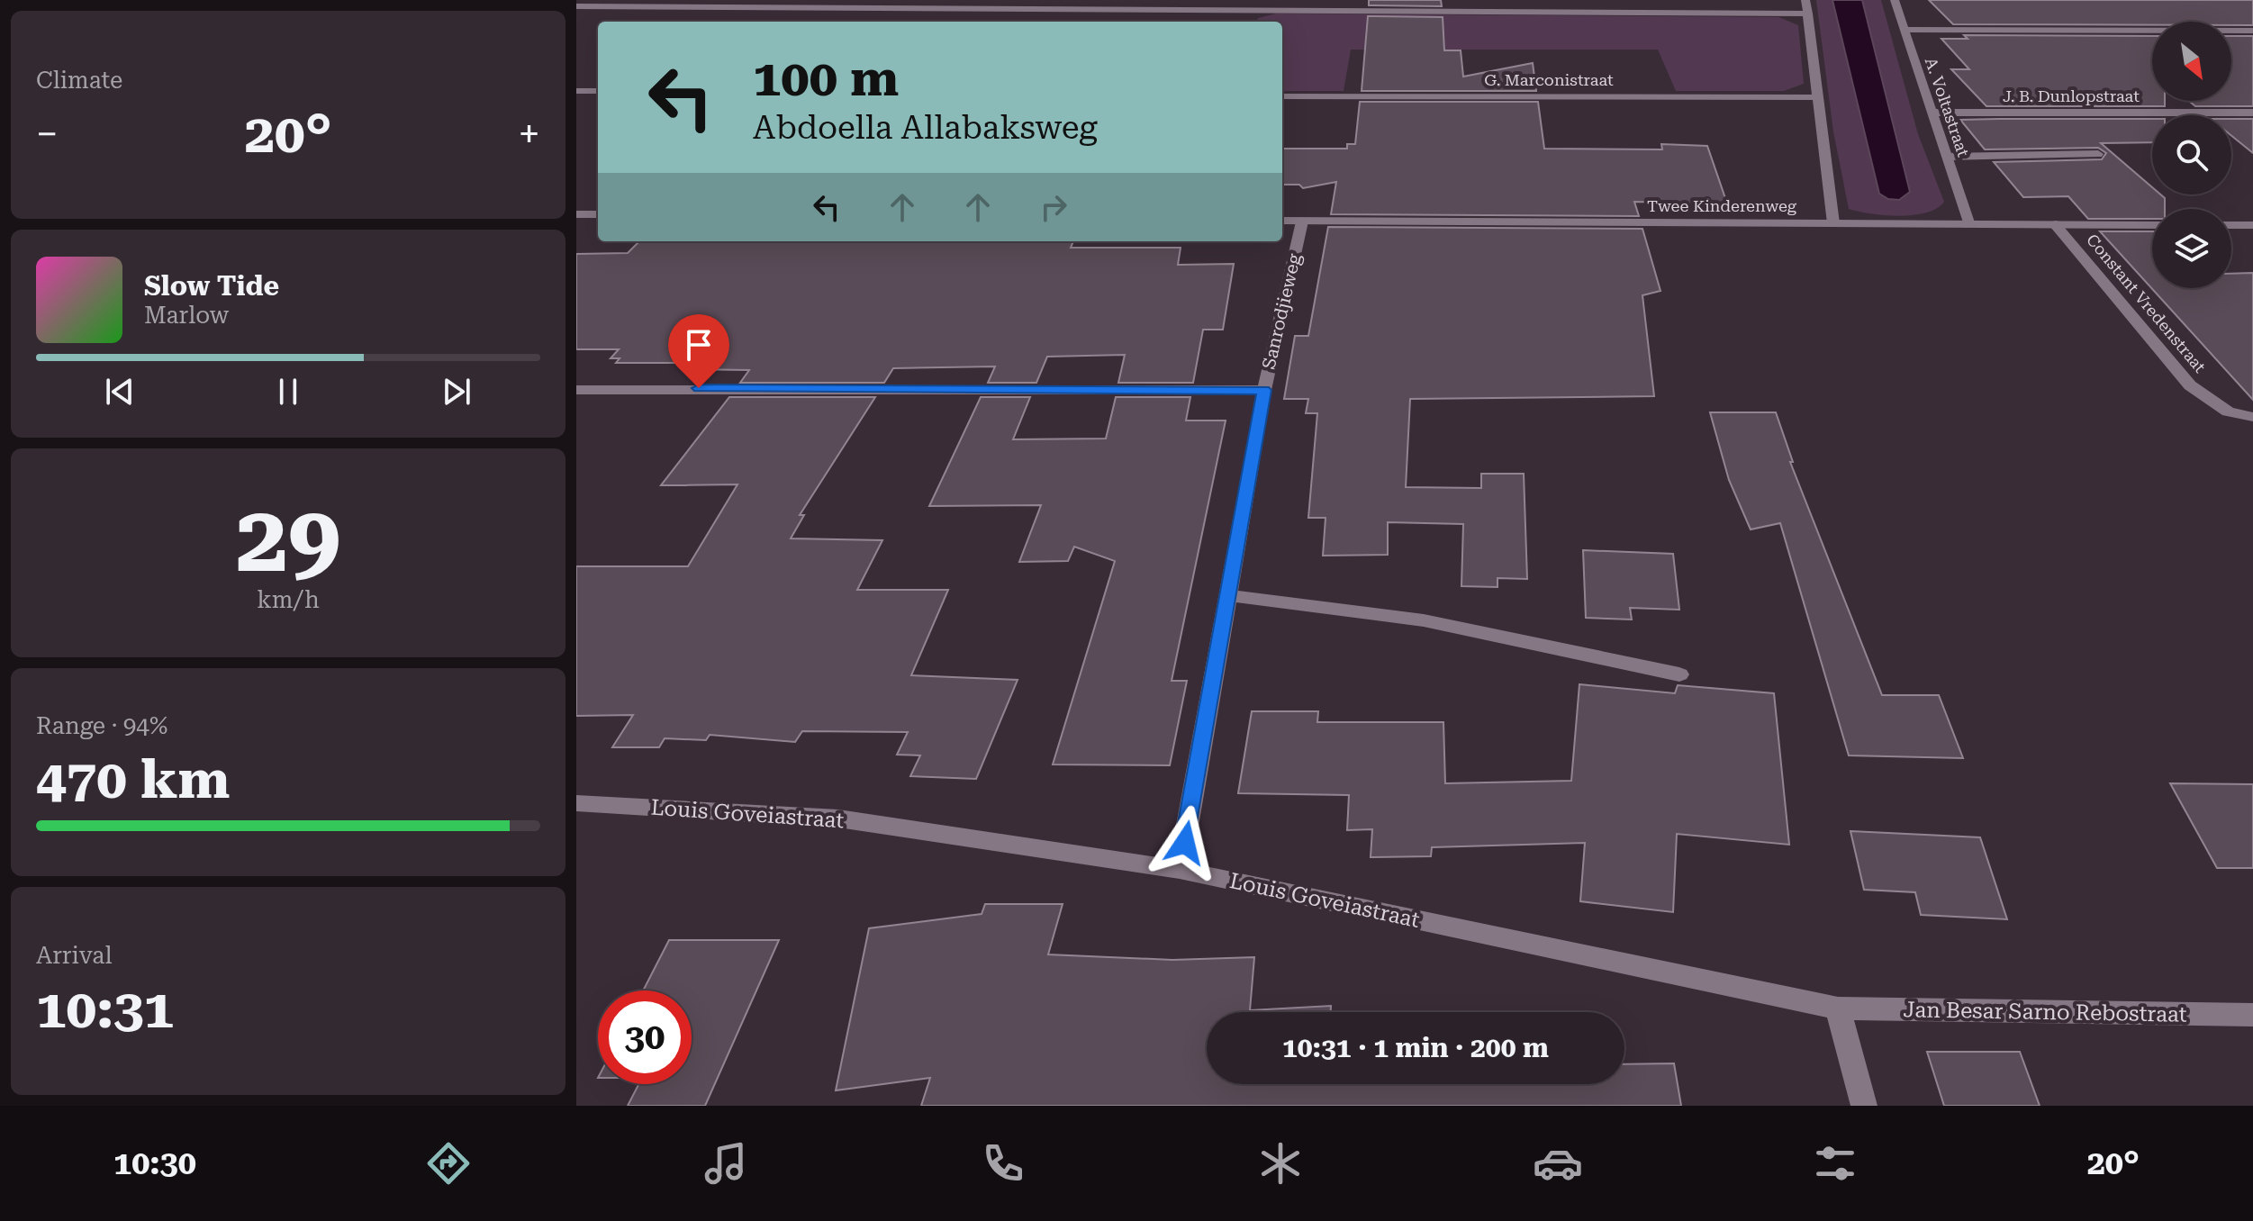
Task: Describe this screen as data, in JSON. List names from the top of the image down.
{
  "streets": {
    "street": [
      "G. Marconistraat",
      "J. B. Dunlopstraat",
      "A. Voltastraat",
      "Twee Kinderenweg",
      "Constant Vredenstraat",
      "Sanrodjieweg",
      "Louis Goveiastraat",
      "Jan Besar Sarno Rebostraat"
    ]
  },
  "crossings": [
    ["J. B. Dunlopstraat", "A. Voltastraat"],
    ["A. Voltastraat", "Twee Kinderenweg"],
    ["Twee Kinderenweg", "Constant Vredenstraat"],
    ["Twee Kinderenweg", "Sanrodjieweg"],
    ["Sanrodjieweg", "Louis Goveiastraat"],
    ["Louis Goveiastraat", "Jan Besar Sarno Rebostraat"]
  ],
  "north": "bottom right",
  "page": {
    "tile": [
      "Climate",
      ["29", "km/h"],
      ["Range · 94%", "470 km"],
      ["Arrival", "10:31"]
    ],
    "turn": ["100 m", "Abdoella Allabaksweg"],
    "heat": ["−", "20°", "+"],
    "song": ["Slow Tide", "Marlow"],
    "limit": "30",
    "trip": "10:31 · 1 min · 200 m",
    "tabs": ["10:30", "20°"]
  }
}
